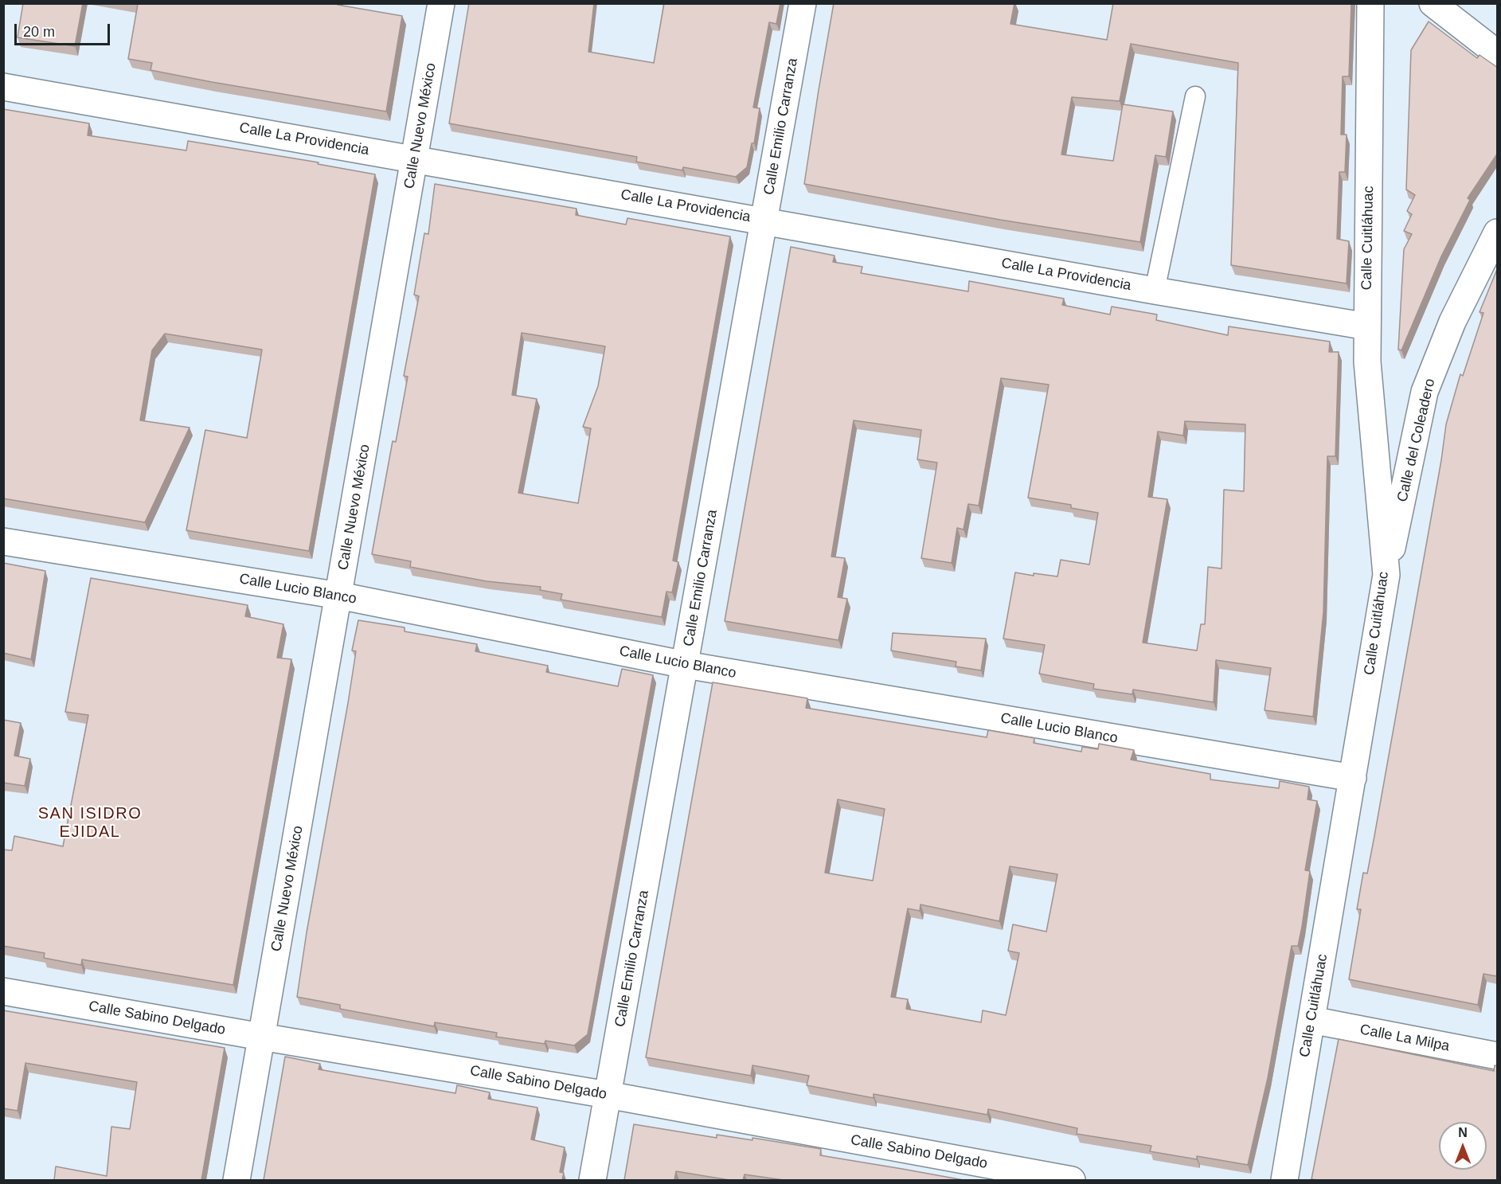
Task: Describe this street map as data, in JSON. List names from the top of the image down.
{
  "streets": {
    "street": [
      "Calle Nuevo México",
      "Calle Emilio Carranza",
      "Calle La Providencia",
      "Calle Cuitláhuac",
      "Calle del Coleadero",
      "Calle Lucio Blanco",
      "Calle Sabino Delgado",
      "Calle La Milpa"
    ]
  },
  "crossings": [
    ["Calle Nuevo México", "Calle La Providencia"],
    ["Calle Nuevo México", "Calle Lucio Blanco"],
    ["Calle Nuevo México", "Calle Sabino Delgado"],
    ["Calle Emilio Carranza", "Calle La Providencia"],
    ["Calle Emilio Carranza", "Calle Lucio Blanco"],
    ["Calle Emilio Carranza", "Calle Sabino Delgado"],
    ["Calle La Providencia", "Calle Cuitláhuac"],
    ["Calle Cuitláhuac", "Calle del Coleadero"],
    ["Calle Cuitláhuac", "Calle Lucio Blanco"],
    ["Calle Cuitláhuac", "Calle La Milpa"]
  ],
  "districts": ["SAN ISIDRO EJIDAL"],
  "scale_bar": "20 m",
  "north": "top"
}
